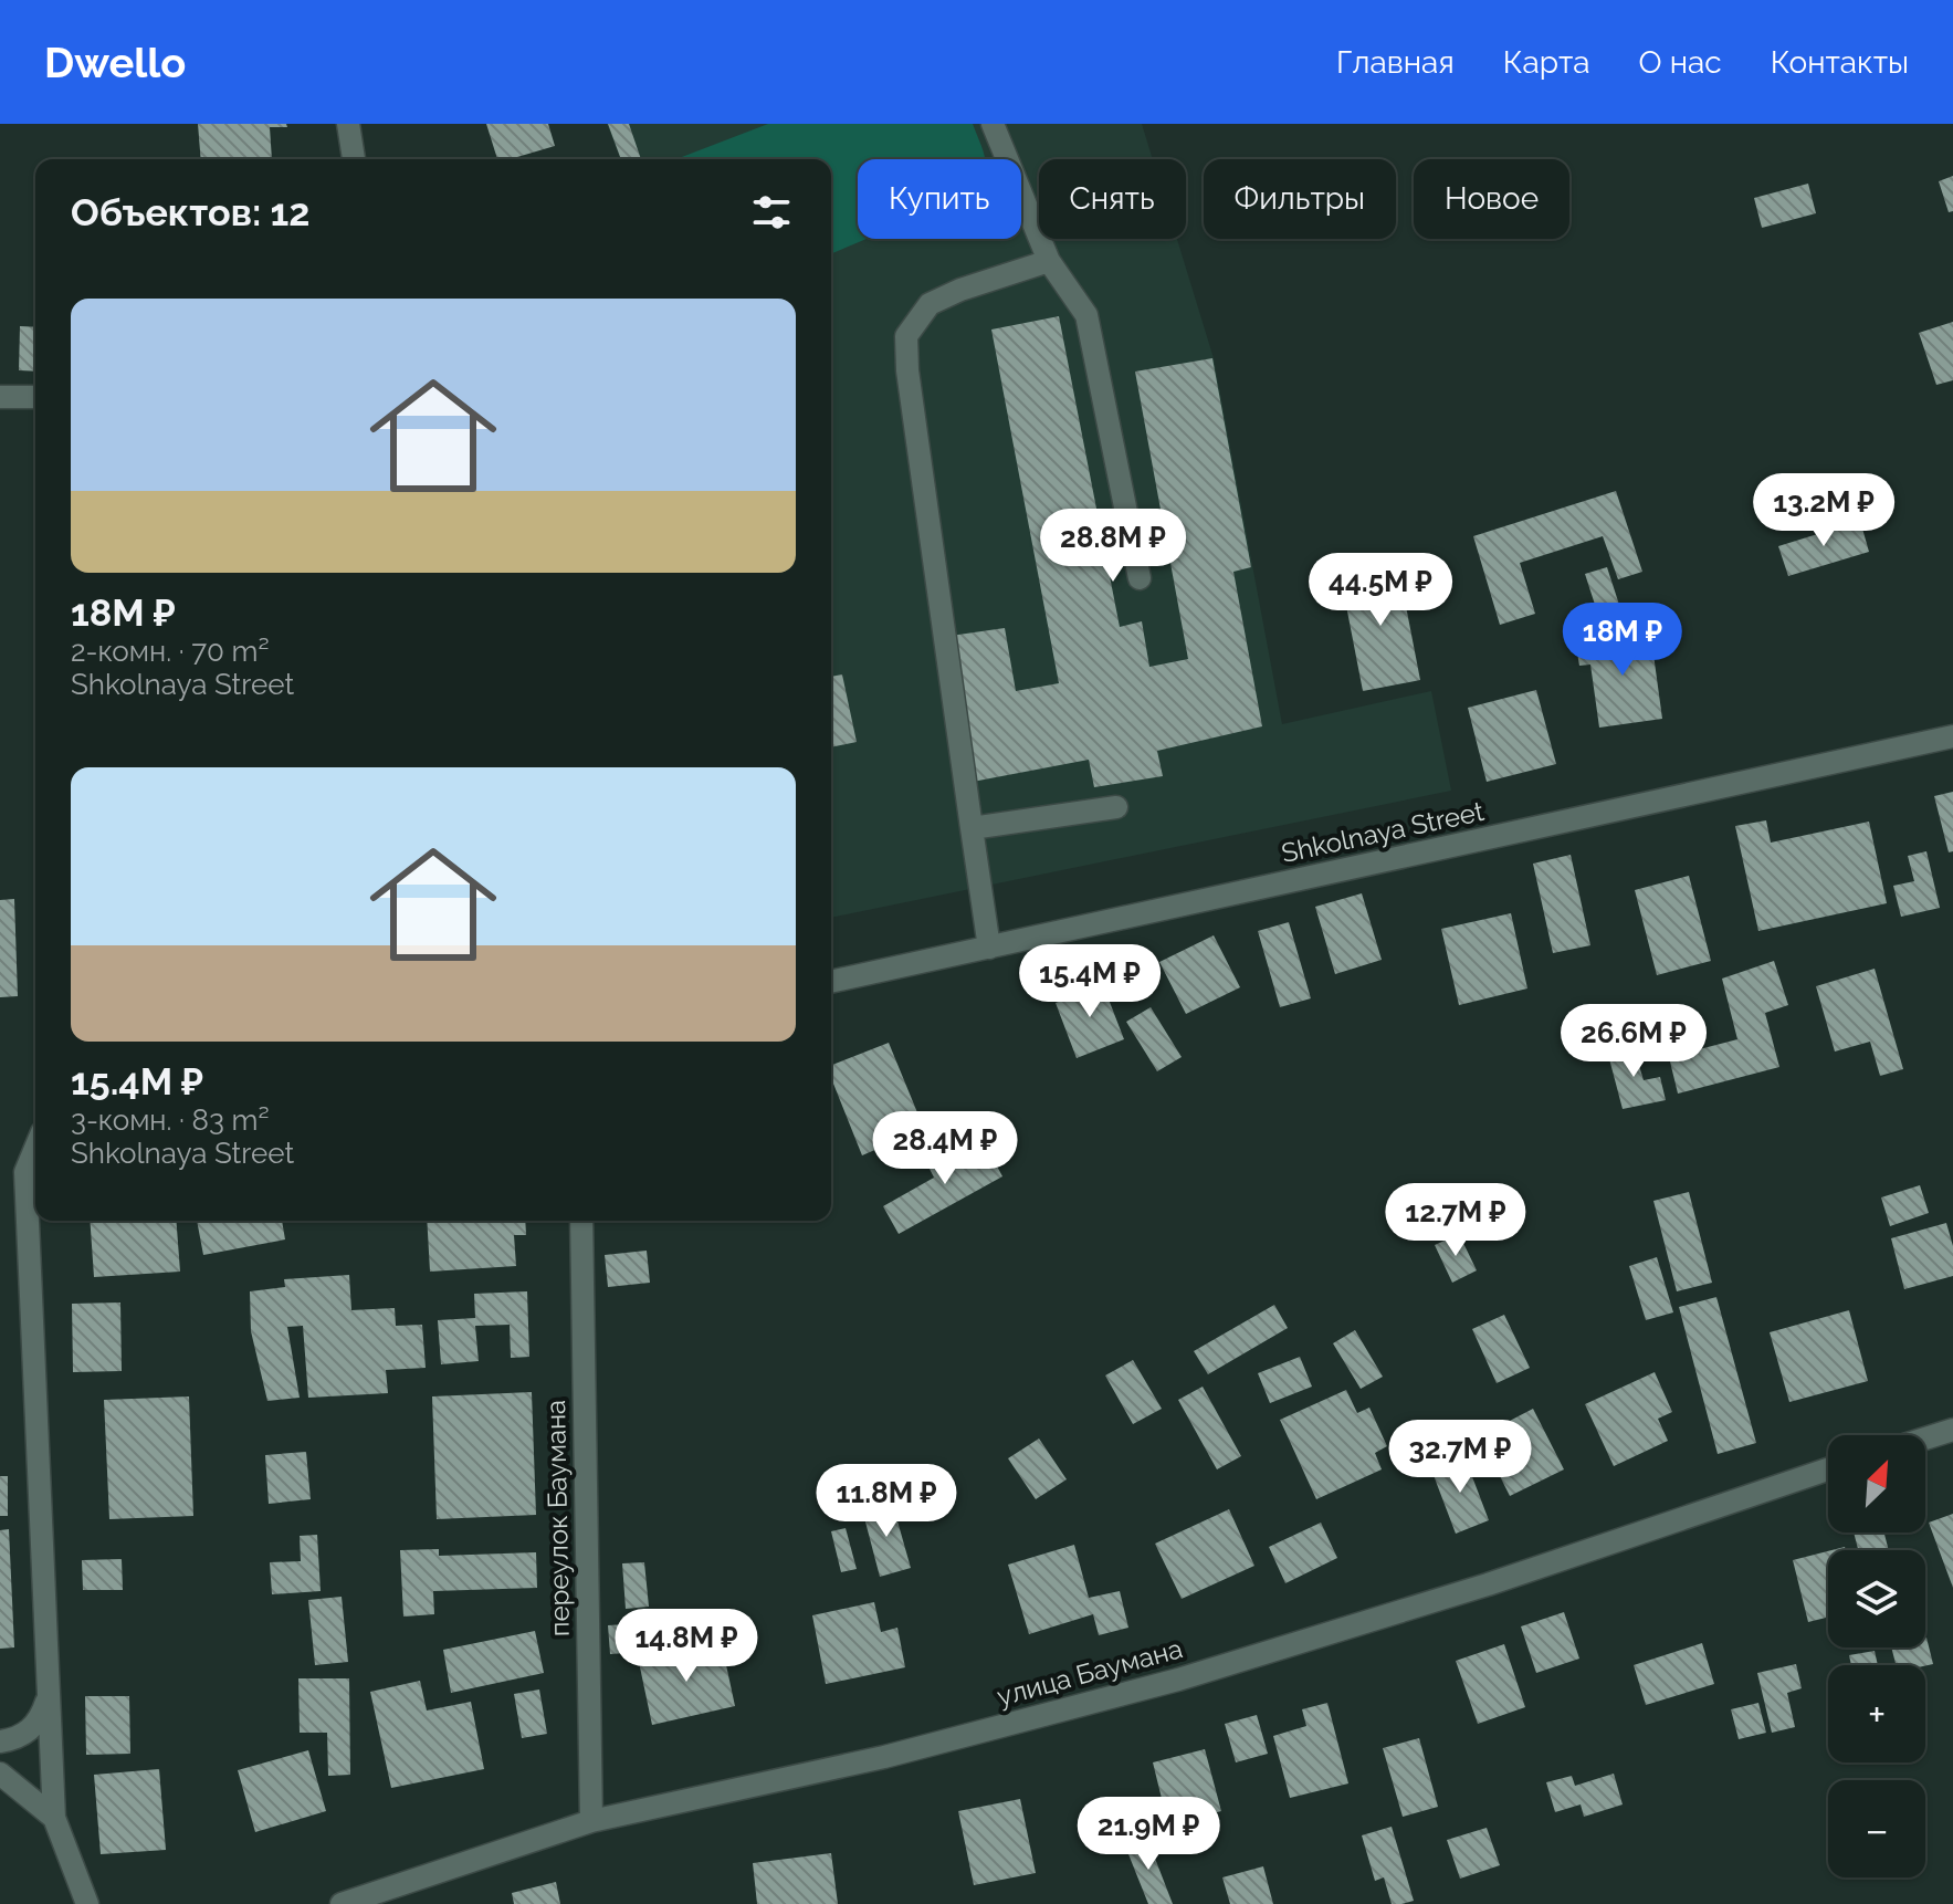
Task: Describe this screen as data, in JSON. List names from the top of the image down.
{
  "streets": {
    "street": ["Shkolnaya Street", "переулок Баумана", "улица Баумана"]
  },
  "crossings": [
    ["переулок Баумана", "улица Баумана"]
  ],
  "north": "top right",
  "page": {
    "header": "Dwello",
    "nav": [
      "Главная",
      "Карта",
      "О нас",
      "Контакты"
    ],
    "chip": [
      "Купить",
      "Снять",
      "Фильтры",
      "Новое"
    ],
    "heading": "Объектов: 12",
    "list": [
      {
        "name": "18M ₽",
        "note": "2-комн. · 70 m² · Shkolnaya Street"
      },
      {
        "name": "15.4M ₽",
        "note": "3-комн. · 83 m² · Shkolnaya Street"
      }
    ],
    "price": [
      "13.2M ₽",
      "28.8M ₽",
      "44.5M ₽",
      "18M ₽",
      "15.4M ₽",
      "26.6M ₽",
      "28.4M ₽",
      "12.7M ₽",
      "32.7M ₽",
      "11.8M ₽",
      "14.8M ₽",
      "21.9M ₽"
    ],
    "map_buttons": ["+", "−"]
  }
}
